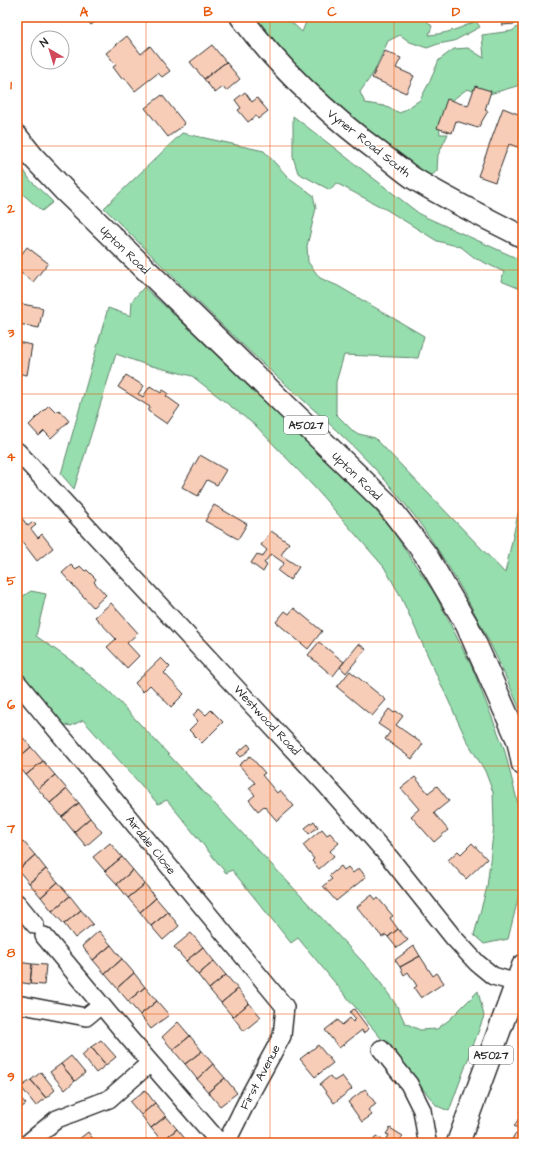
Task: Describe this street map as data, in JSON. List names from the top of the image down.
{
  "streets": {
    "main road": ["Upton Road", "A5027"],
    "street": [
      "Vyner Road South",
      "Westwood Road",
      "Airdale Close",
      "First Avenue"
    ]
  },
  "crossings": [
    ["A5027", "Westwood Road"],
    ["Airdale Close", "First Avenue"]
  ],
  "north": "top left",
  "grid": {
    "columns": [
      "A",
      "B",
      "C",
      "D"
    ],
    "rows": [
      "1",
      "2",
      "3",
      "4",
      "5",
      "6",
      "7",
      "8",
      "9"
    ]
  }
}
